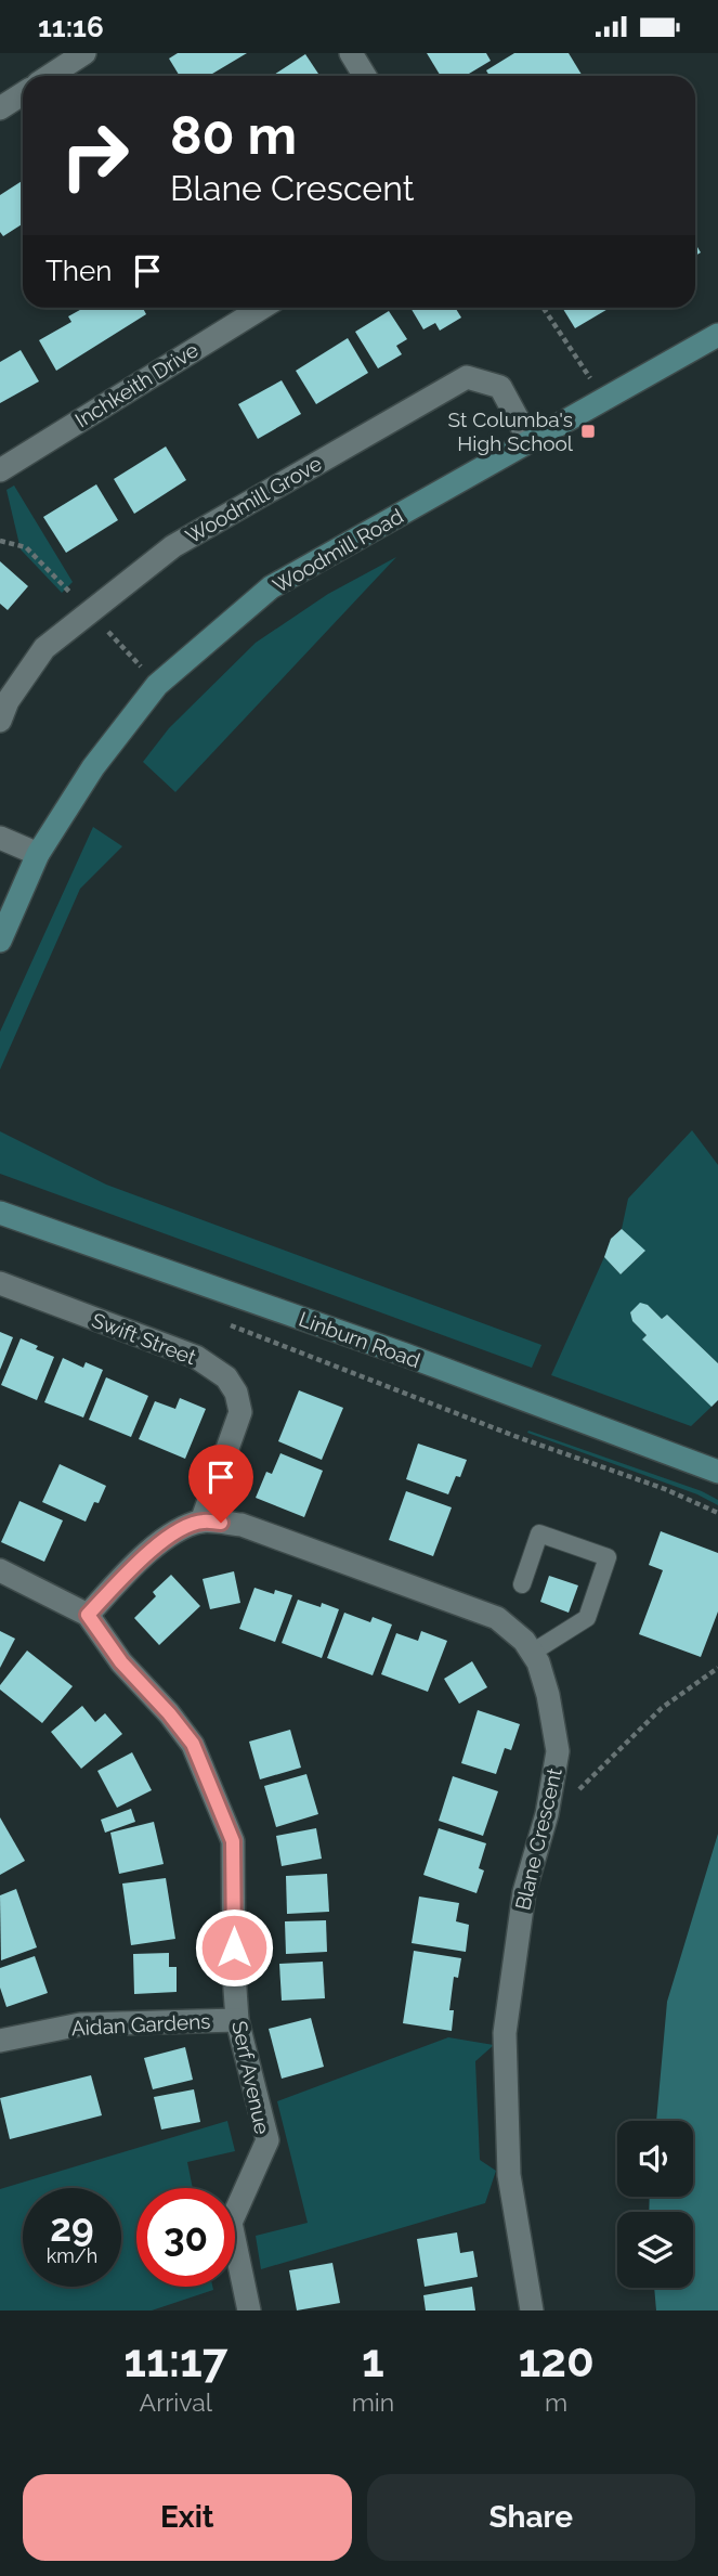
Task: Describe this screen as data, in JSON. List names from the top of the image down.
{
  "streets": {
    "street": [
      "Inchkeith Drive",
      "Woodmill Grove",
      "Woodmill Road",
      "Swift Street",
      "Linburn Road",
      "Blane Crescent",
      "Aidan Gardens",
      "Serf Avenue"
    ]
  },
  "crossings": [
    ["Woodmill Grove", "Woodmill Road"],
    ["Swift Street", "Blane Crescent"],
    ["Aidan Gardens", "Serf Avenue"]
  ],
  "places": {
    "transit": ["St Columba's High School"]
  },
  "page": {
    "status": "11:16",
    "turn": ["80 m", "Blane Crescent"],
    "then": "Then",
    "speed": "29 km/h",
    "limit": "30",
    "eta": [
      "11:17",
      "Arrival",
      "1",
      "min",
      "120",
      "m"
    ],
    "buttons": ["Exit", "Share"]
  }
}
